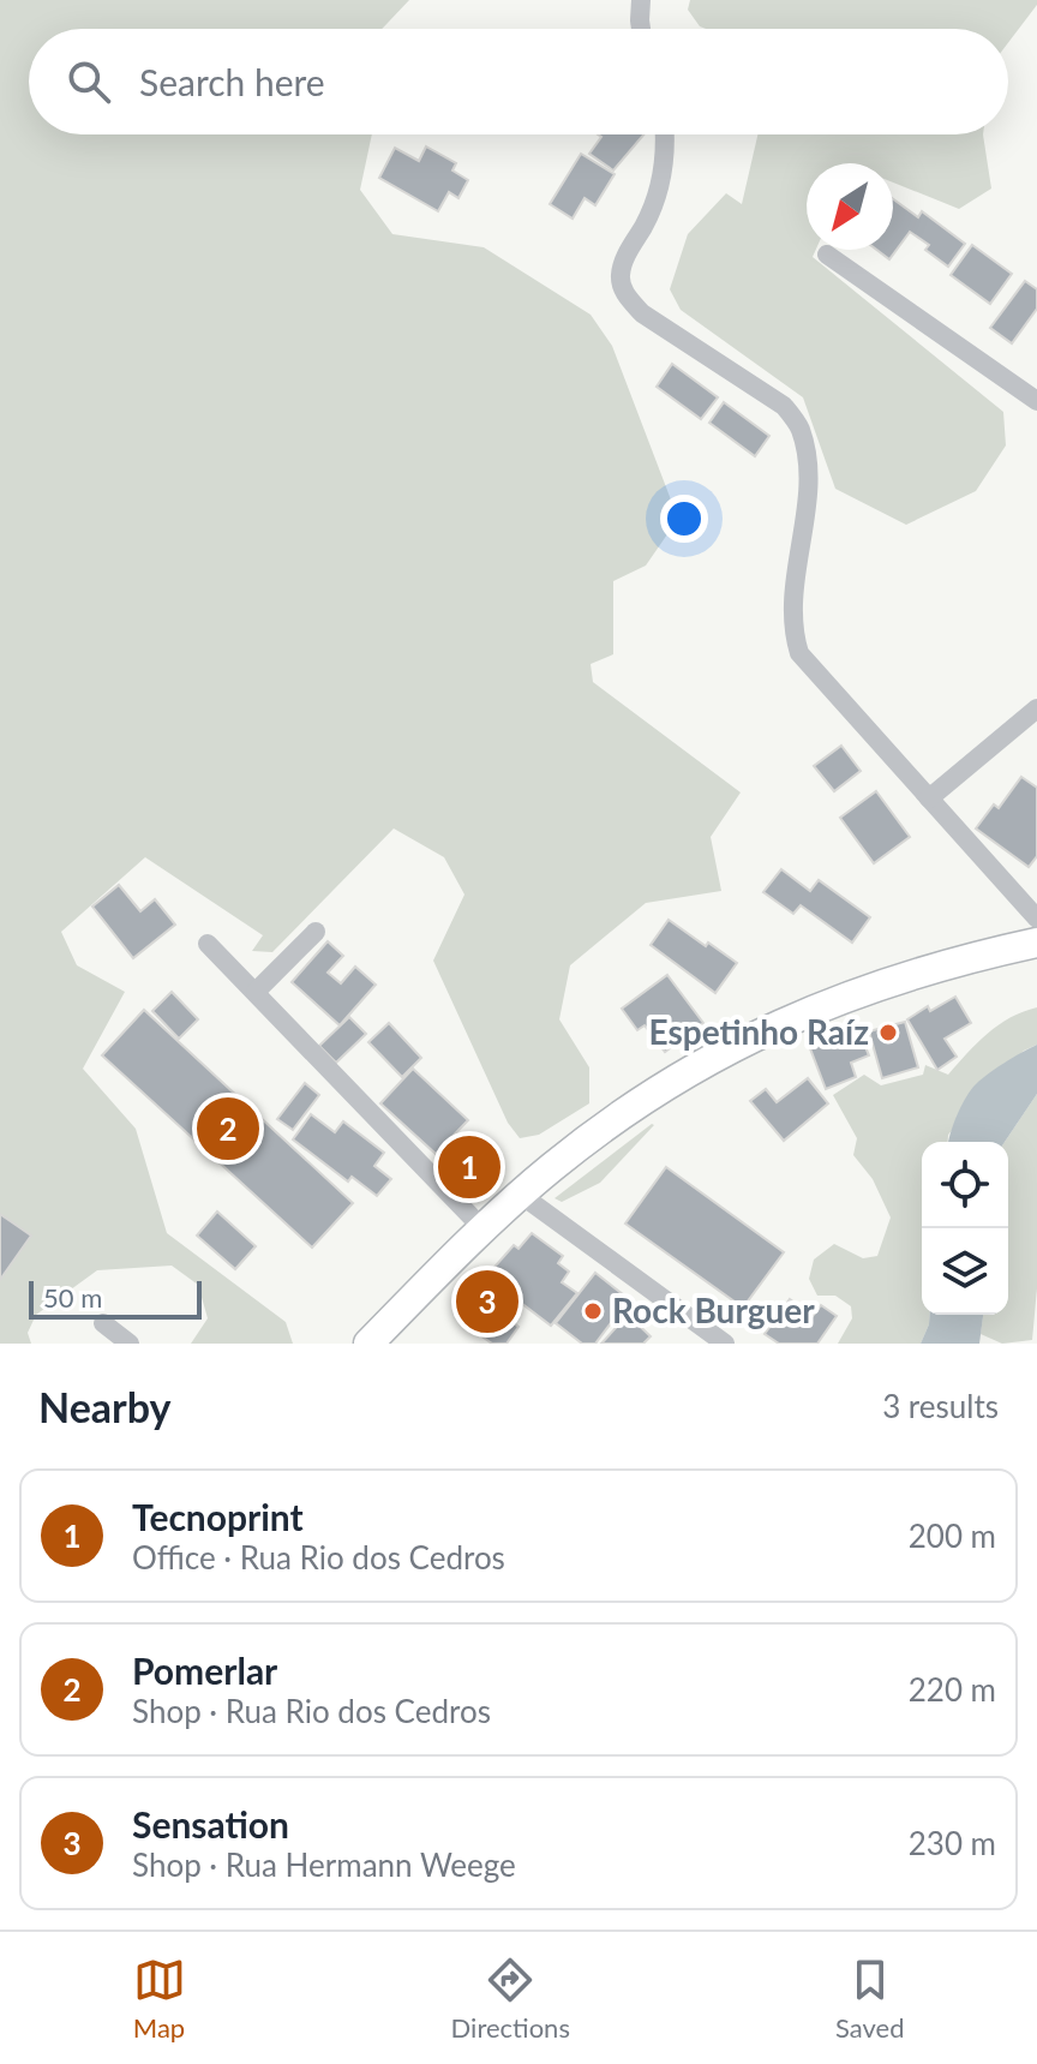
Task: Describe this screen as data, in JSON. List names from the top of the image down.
{
  "places": ["Espetinho Raíz", "Rock Burguer"],
  "scale_bar": "50 m",
  "north": "bottom left",
  "page": {
    "search": "Search here",
    "pins": ["2", "1", "3"],
    "scale": "50 m",
    "heading": ["Nearby", "3 results"],
    "list": [
      {
        "mark": "1",
        "name": "Tecnoprint",
        "note": "Office · Rua Rio dos Cedros",
        "value": "200 m"
      },
      {
        "mark": "2",
        "name": "Pomerlar",
        "note": "Shop · Rua Rio dos Cedros",
        "value": "220 m"
      },
      {
        "mark": "3",
        "name": "Sensation",
        "note": "Shop · Rua Hermann Weege",
        "value": "230 m"
      }
    ],
    "nav": ["Map", "Directions", "Saved"]
  }
}
